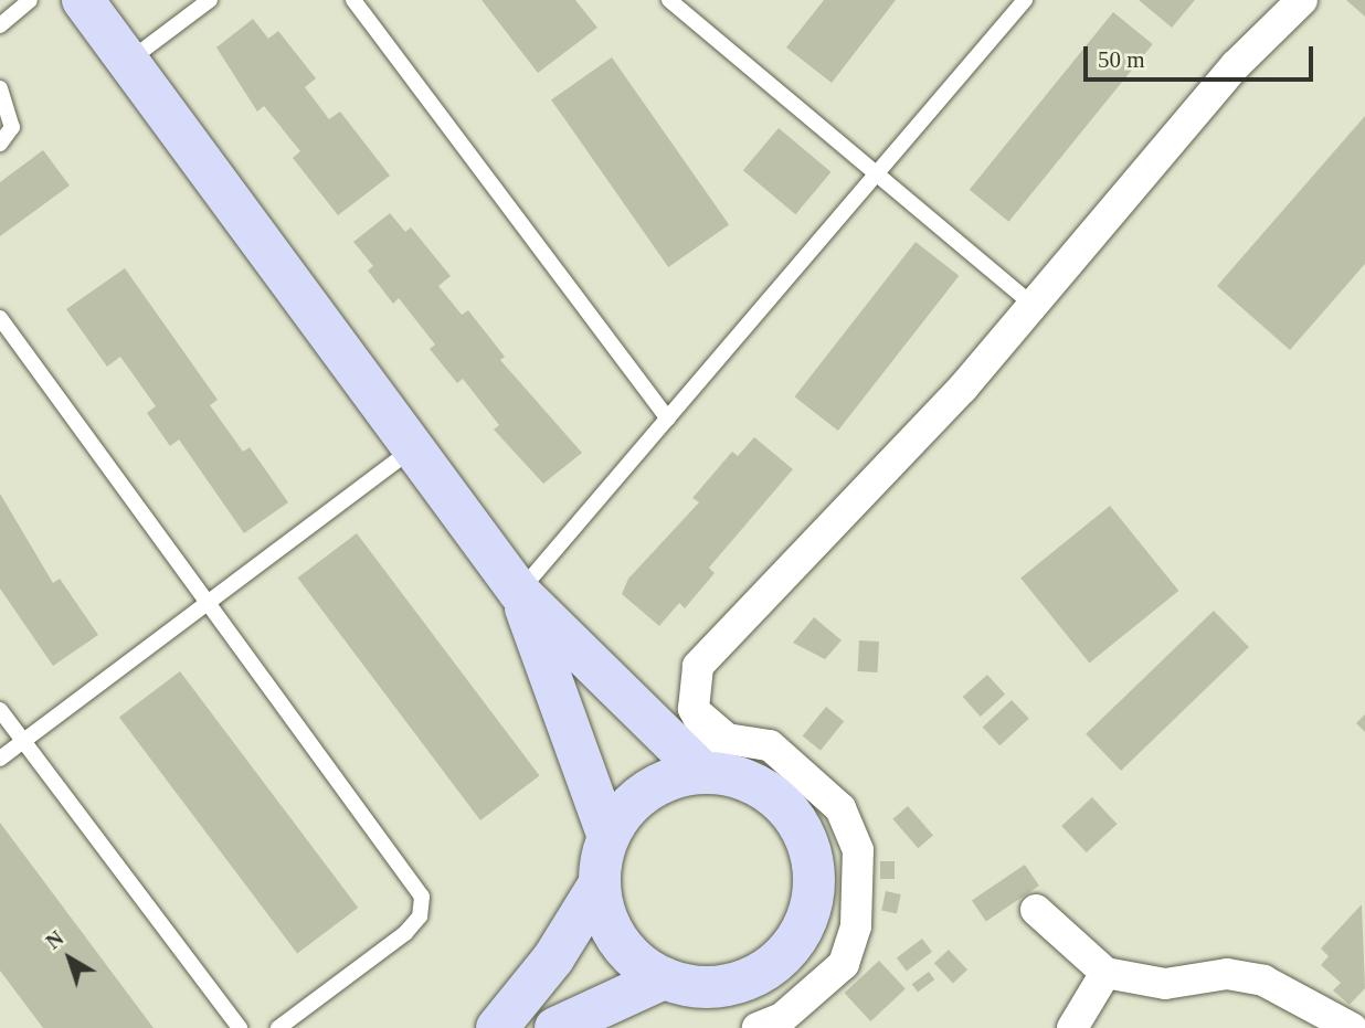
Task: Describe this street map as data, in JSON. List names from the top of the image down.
{
  "scale_bar": "50 m",
  "north": "top left"
}
